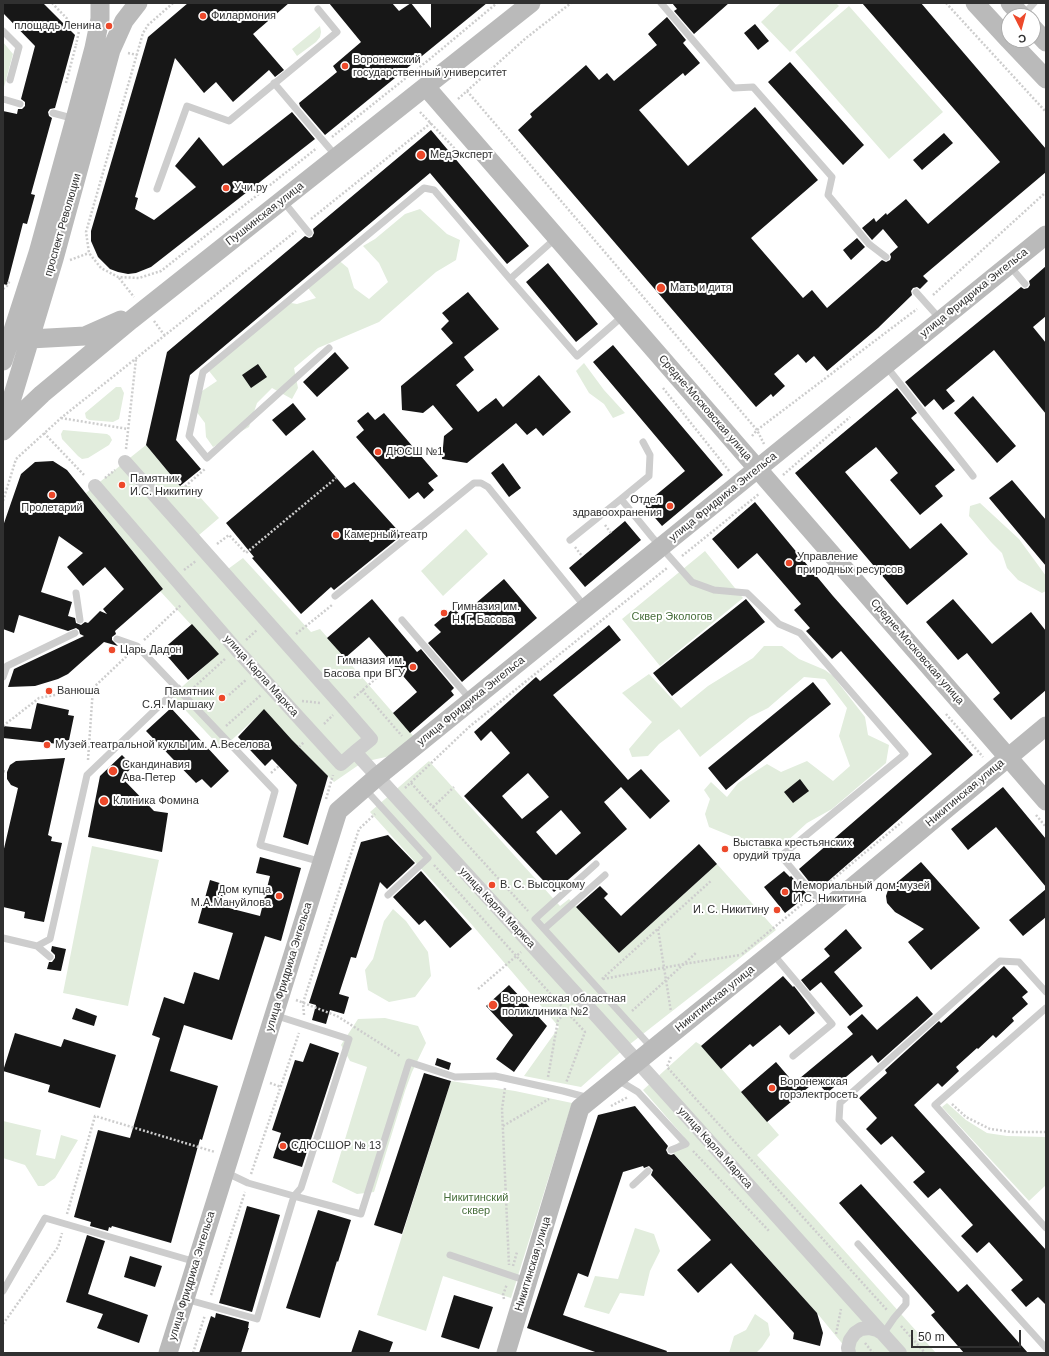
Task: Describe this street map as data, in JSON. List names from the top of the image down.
{
  "streets": {
    "street": [
      "Пушкинская улица",
      "проспект Революции",
      "улица Фридриха Энгельса",
      "Средне-Московская улица",
      "улица Карла Маркса",
      "Никитинская улица"
    ]
  },
  "crossings": [
    ["Пушкинская улица", "проспект Революции"],
    ["Пушкинская улица", "Средне-Московская улица"],
    ["улица Фридриха Энгельса", "Средне-Московская улица"],
    ["улица Фридриха Энгельса", "улица Карла Маркса"],
    ["Средне-Московская улица", "Никитинская улица"],
    ["улица Карла Маркса", "Никитинская улица"]
  ],
  "parks": ["Сквер Экологов", "Никитинский сквер"],
  "places": [
    "Филармония",
    "площадь Ленина",
    "Воронежский государственный университет",
    "МедЭксперт",
    "Учи.ру",
    "Мать и дитя",
    "ДЮСШ №1",
    "Памятник И.С. Никитину",
    "Пролетарий",
    "Отдел здравоохранения",
    "Камерный театр",
    "Управление природных ресурсов",
    "Гимназия им. Н. Г. Басова",
    "Царь Дадон",
    "Гимназия им. Басова при ВГУ",
    "Ванюша",
    "Памятник С.Я. Маршаку",
    "Музей театральной куклы им. А.Веселова",
    "Скандинавия Ава-Петер",
    "Клиника Фомина",
    "Выставка крестьянских орудий труда",
    "В. С. Высоцкому",
    "Мемориальный дом-музей И.С. Никитина",
    "Дом купца М.А.Мануйлова",
    "И. С. Никитину",
    "Воронежская областная поликлиника №2",
    "Воронежская горэлектросеть",
    "СДЮСШОР № 13"
  ],
  "scale_bar": "50 m",
  "north": "bottom"
}
